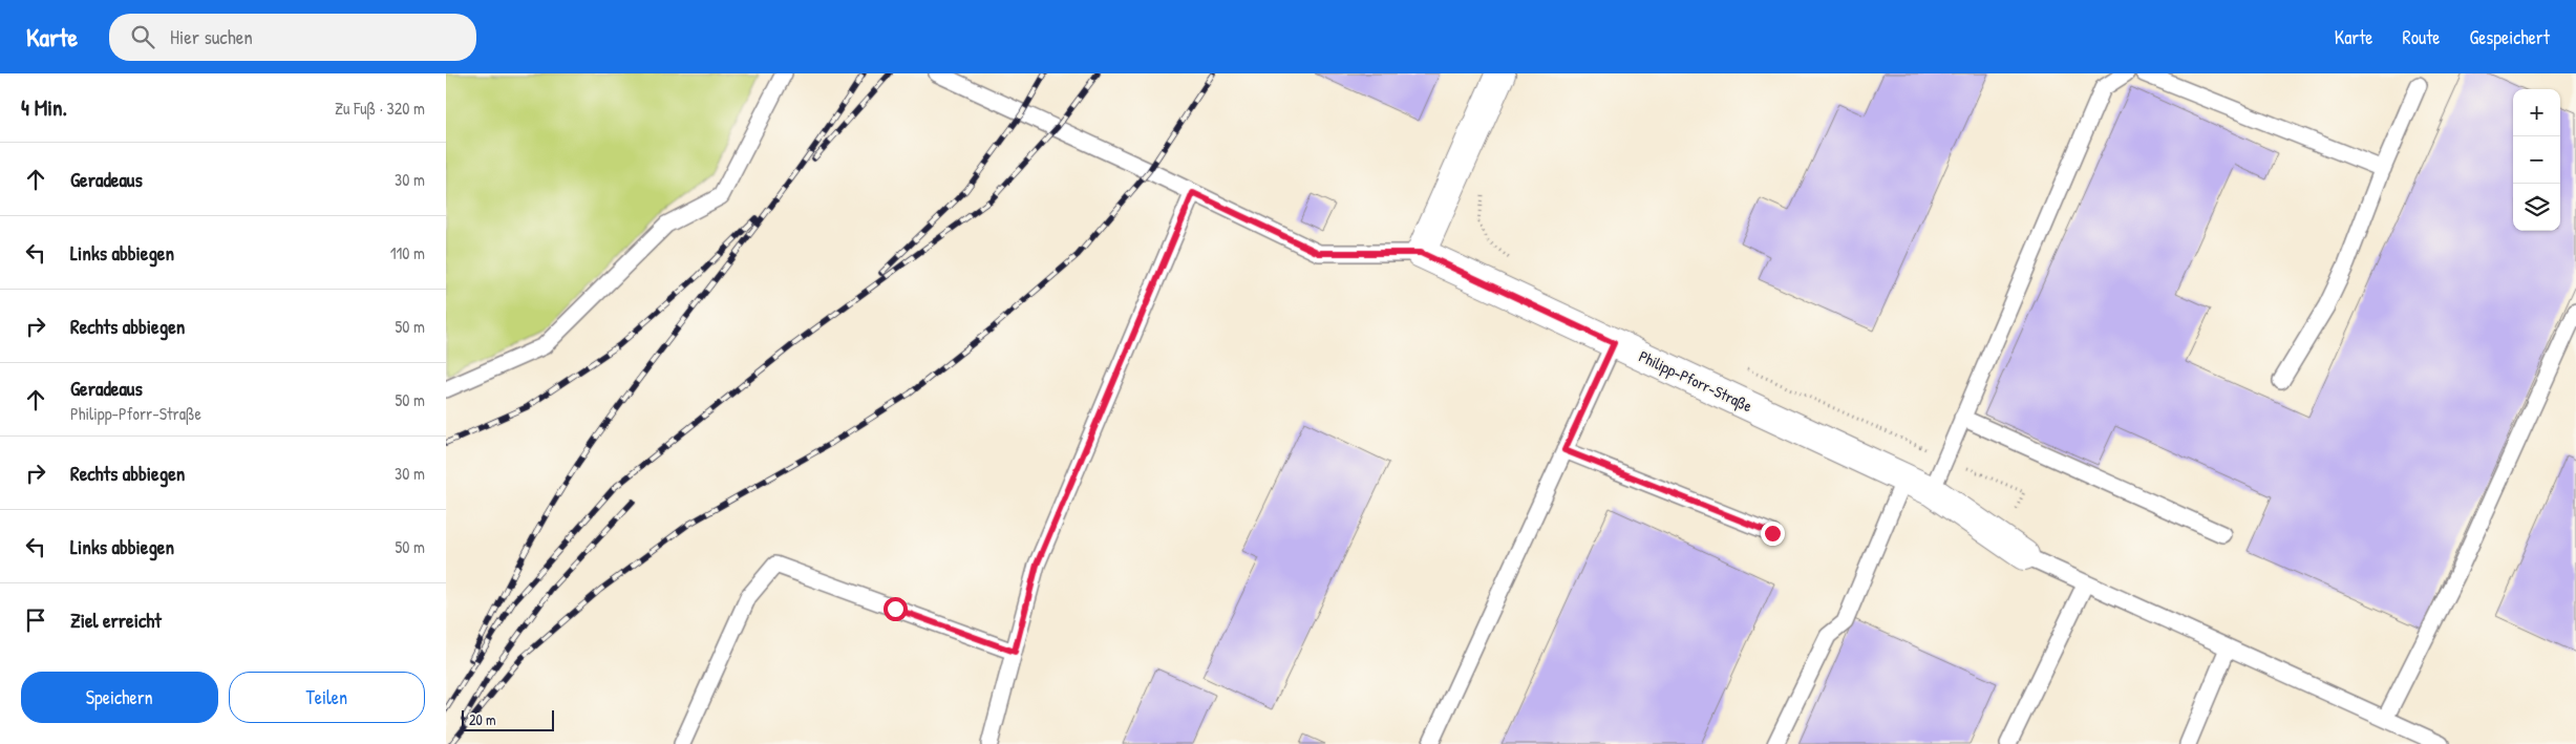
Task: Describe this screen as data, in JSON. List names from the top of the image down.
{
  "streets": {
    "street": ["Philipp-Pforr-Straße"]
  },
  "scale_bar": "20 m",
  "page": {
    "header": "Karte",
    "search": "Hier suchen",
    "nav": ["Karte", "Route", "Gespeichert"],
    "heading": ["4 Min.", "Zu Fuß · 320 m"],
    "map_buttons": ["+", "−"],
    "list": [
      ["Geradeaus", "30 m"],
      ["Links abbiegen", "110 m"],
      ["Rechts abbiegen", "50 m"],
      ["Geradeaus", "Philipp-Pforr-Straße", "50 m"],
      ["Rechts abbiegen", "30 m"],
      ["Links abbiegen", "50 m"],
      "Ziel erreicht"
    ],
    "buttons": ["Speichern", "Teilen"],
    "scale": "20 m"
  }
}
